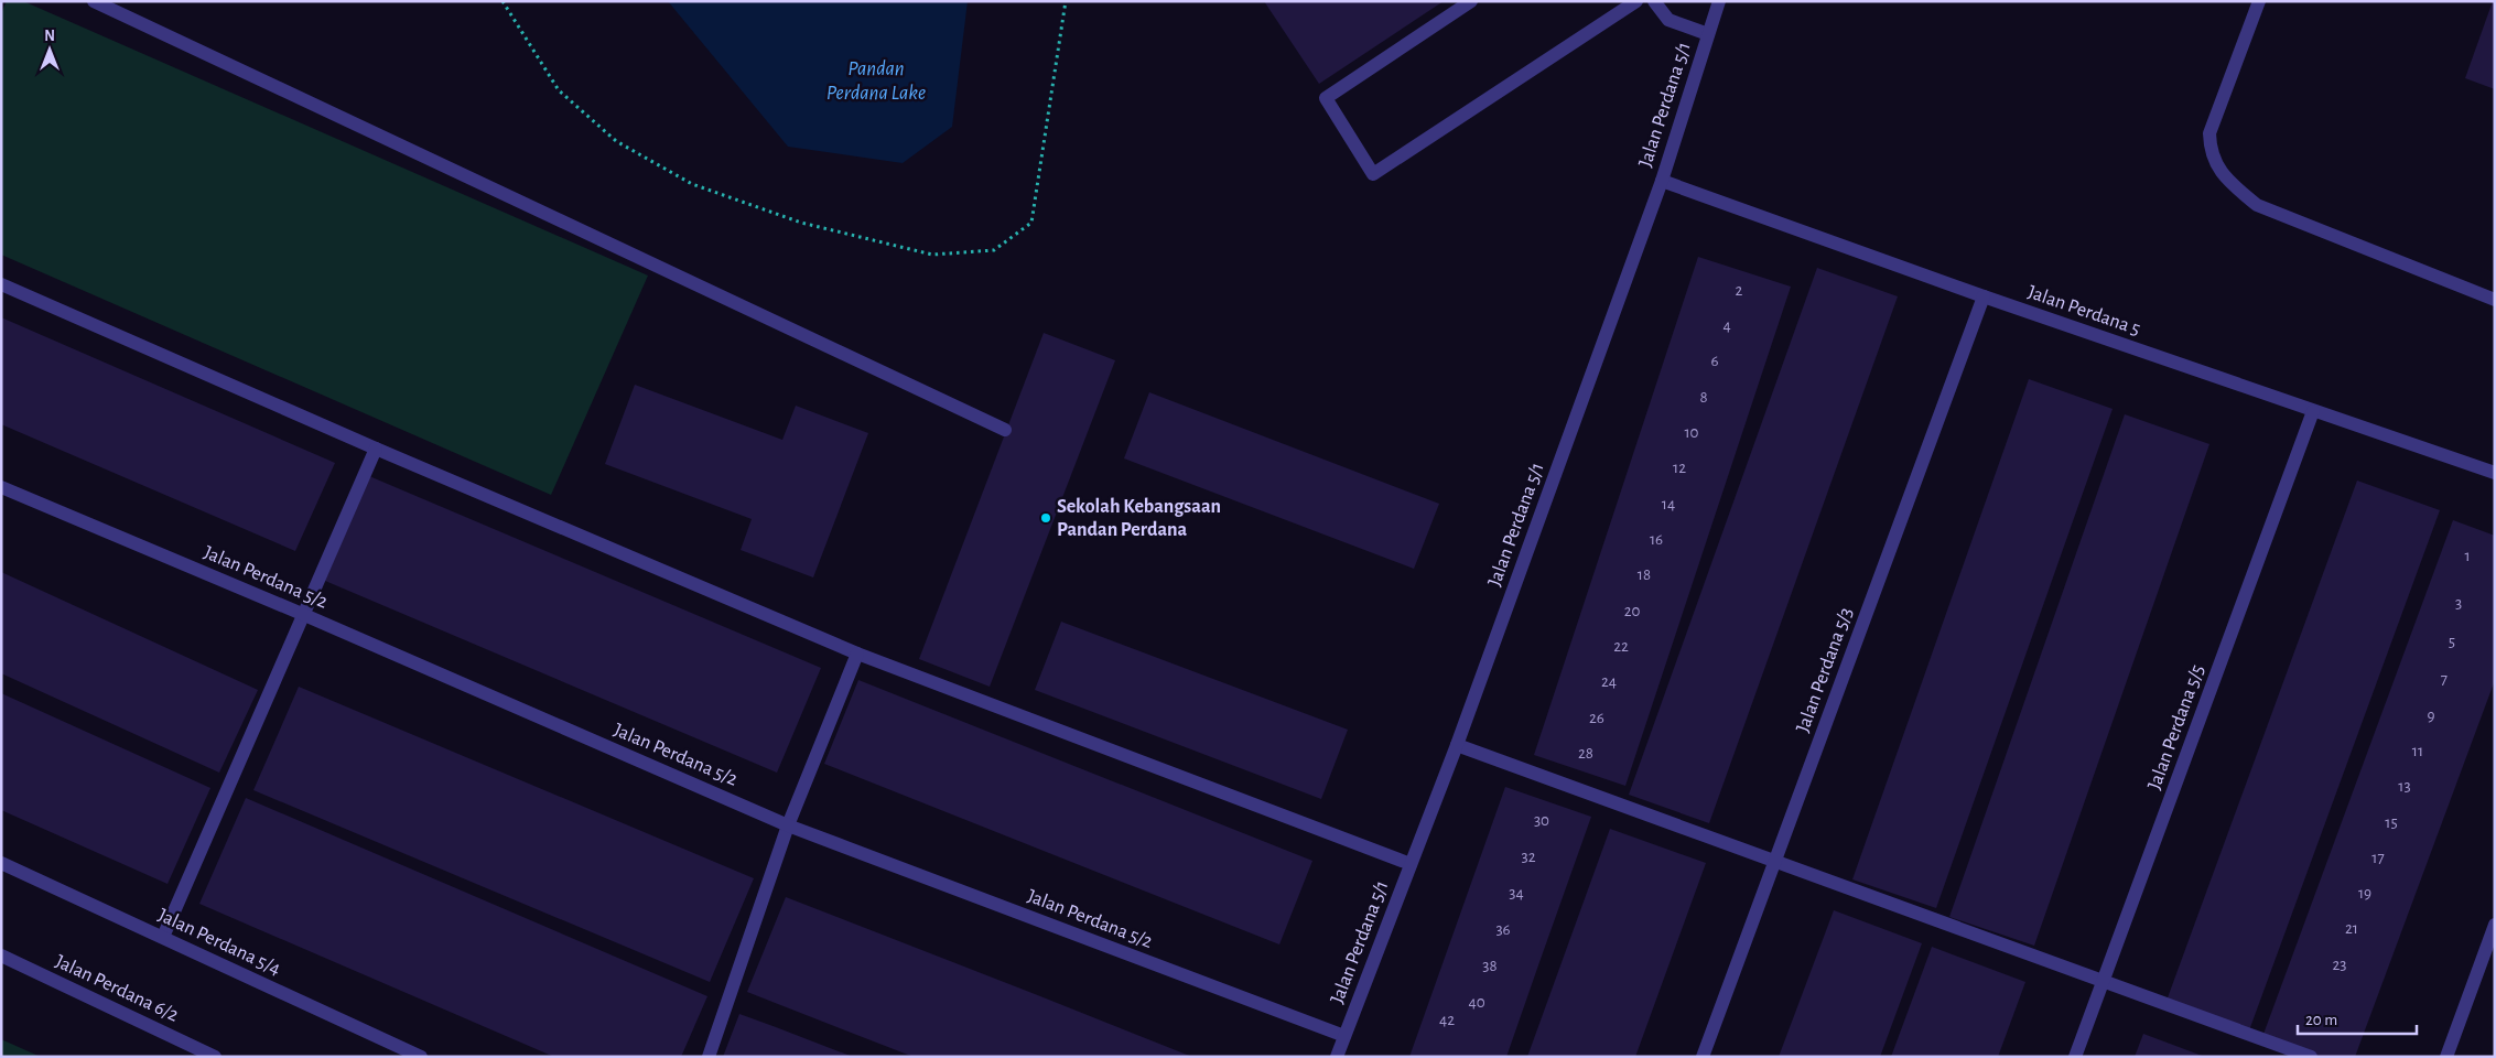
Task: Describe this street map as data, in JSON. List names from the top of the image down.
{
  "streets": {
    "street": [
      "Jalan Perdana 5/1",
      "Jalan Perdana 5",
      "Jalan Perdana 5/2",
      "Jalan Perdana 5/3",
      "Jalan Perdana 5/5",
      "Jalan Perdana 5/4",
      "Jalan Perdana 6/2"
    ]
  },
  "crossings": [
    ["Jalan Perdana 5/1", "Jalan Perdana 5"],
    ["Jalan Perdana 5/1", "Jalan Perdana 5/2"],
    ["Jalan Perdana 5", "Jalan Perdana 5/3"],
    ["Jalan Perdana 5", "Jalan Perdana 5/5"]
  ],
  "water": ["Pandan Perdana Lake"],
  "places": ["Sekolah Kebangsaan Pandan Perdana"],
  "house_numbers": [
    "2",
    "4",
    "6",
    "8",
    "10",
    "12",
    "14",
    "16",
    "1",
    "18",
    "3",
    "20",
    "5",
    "22",
    "7",
    "24",
    "9",
    "26",
    "11",
    "28",
    "13",
    "30",
    "15",
    "32",
    "17",
    "34",
    "19",
    "21",
    "36",
    "23",
    "38",
    "40",
    "42"
  ],
  "scale_bar": "20 m",
  "north": "top"
}
